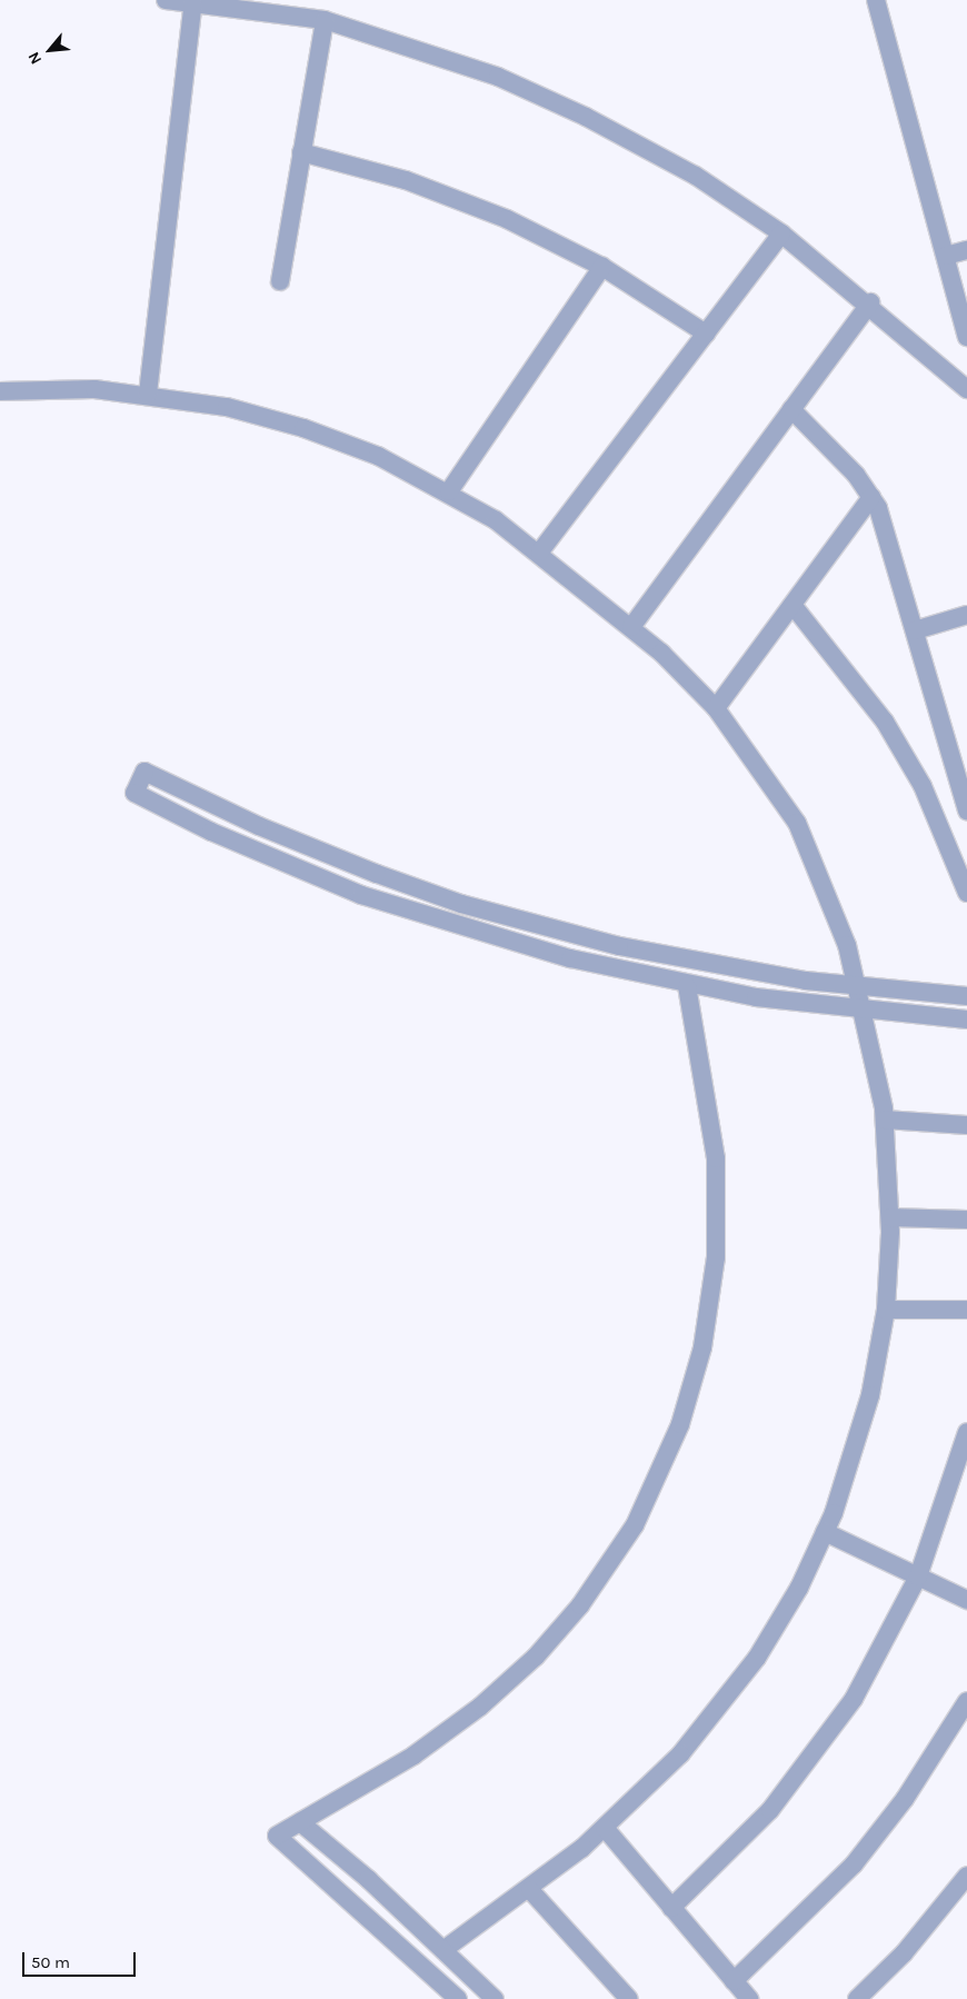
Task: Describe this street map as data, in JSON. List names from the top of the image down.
{
  "scale_bar": "50 m",
  "north": "bottom left"
}
